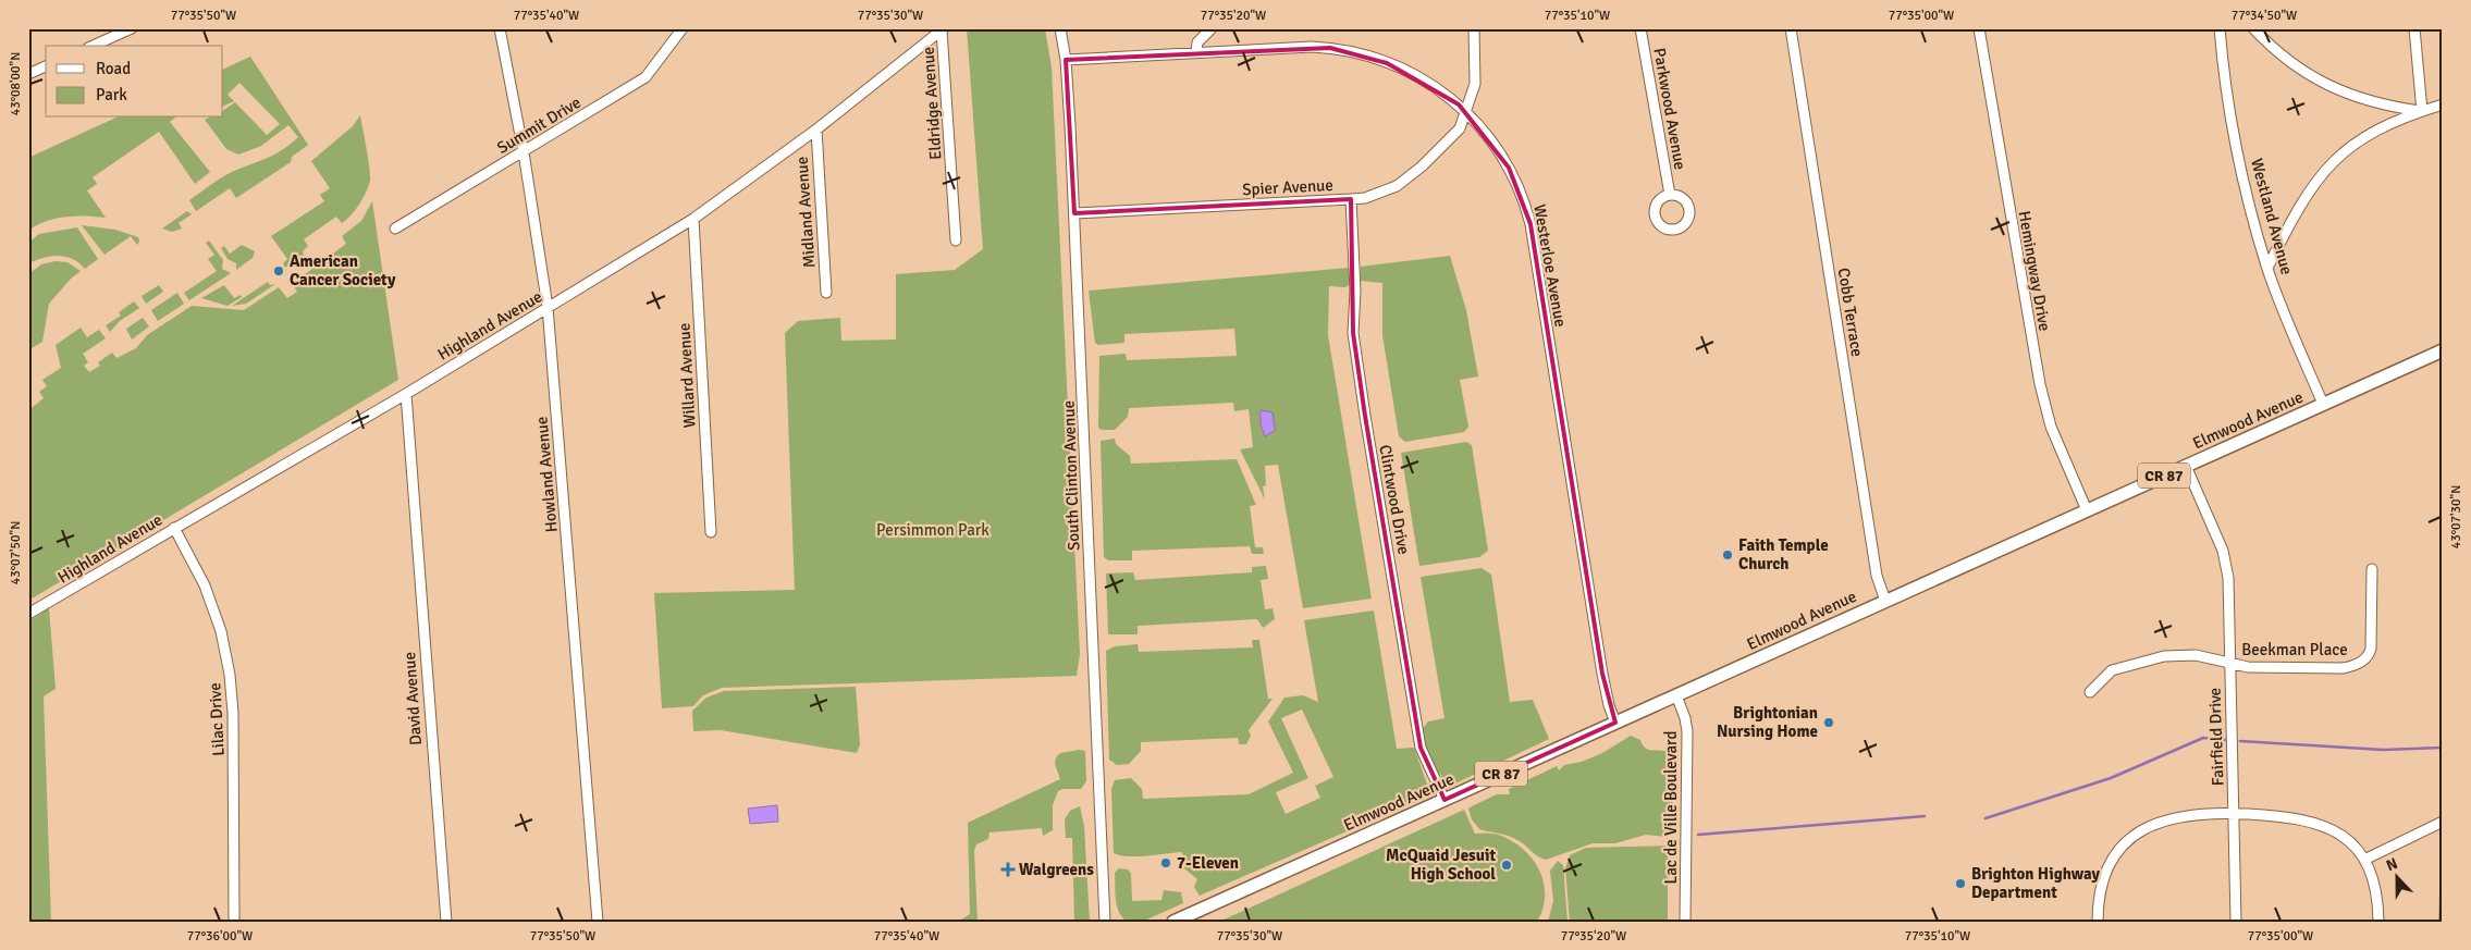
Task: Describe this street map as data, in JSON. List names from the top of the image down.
{
  "streets": {
    "main road": ["Elmwood Avenue", "CR 87"],
    "street": [
      "Eldridge Avenue",
      "Parkwood Avenue",
      "Summit Drive",
      "Spier Avenue",
      "Midland Avenue",
      "Westland Avenue",
      "Westerloe Avenue",
      "Hemingway Drive",
      "Cobb Terrace",
      "Highland Avenue",
      "Willard Avenue",
      "Howland Avenue",
      "South Clinton Avenue",
      "Clintwood Drive",
      "Beekman Place",
      "David Avenue",
      "Lilac Drive",
      "Fairfield Drive",
      "Lac de Ville Boulevard"
    ]
  },
  "crossings": [
    ["Eldridge Avenue", "Highland Avenue"],
    ["Summit Drive", "Howland Avenue"],
    ["Spier Avenue", "Westerloe Avenue"],
    ["Spier Avenue", "South Clinton Avenue"],
    ["Spier Avenue", "Clintwood Drive"],
    ["Midland Avenue", "Highland Avenue"],
    ["Westland Avenue", "Elmwood Avenue"],
    ["Westerloe Avenue", "Elmwood Avenue"],
    ["Westerloe Avenue", "South Clinton Avenue"],
    ["Hemingway Drive", "Elmwood Avenue"],
    ["Cobb Terrace", "Elmwood Avenue"],
    ["Highland Avenue", "Willard Avenue"],
    ["Highland Avenue", "Howland Avenue"],
    ["Highland Avenue", "David Avenue"],
    ["Highland Avenue", "Lilac Drive"],
    ["Elmwood Avenue", "Clintwood Drive"],
    ["Elmwood Avenue", "Fairfield Drive"],
    ["Elmwood Avenue", "Lac de Ville Boulevard"],
    ["Beekman Place", "Fairfield Drive"]
  ],
  "parks": ["Persimmon Park"],
  "places": {
    "other": [
      "American Cancer Society",
      "Faith Temple Church",
      "Brightonian Nursing Home",
      "7-Eleven",
      "McQuaid Jesuit High School",
      "Brighton Highway Department"
    ],
    "health": ["Walgreens"]
  },
  "legend": ["Road", "Park"],
  "north": "top",
  "coordinates": [
    "77°35'50\"W",
    "77°35'40\"W",
    "77°35'30\"W",
    "77°35'20\"W",
    "77°35'10\"W",
    "77°35'00\"W",
    "77°34'50\"W",
    "43°08'00\"N",
    "43°07'30\"N",
    "43°07'50\"N",
    "77°36'00\"W"
  ]
}
